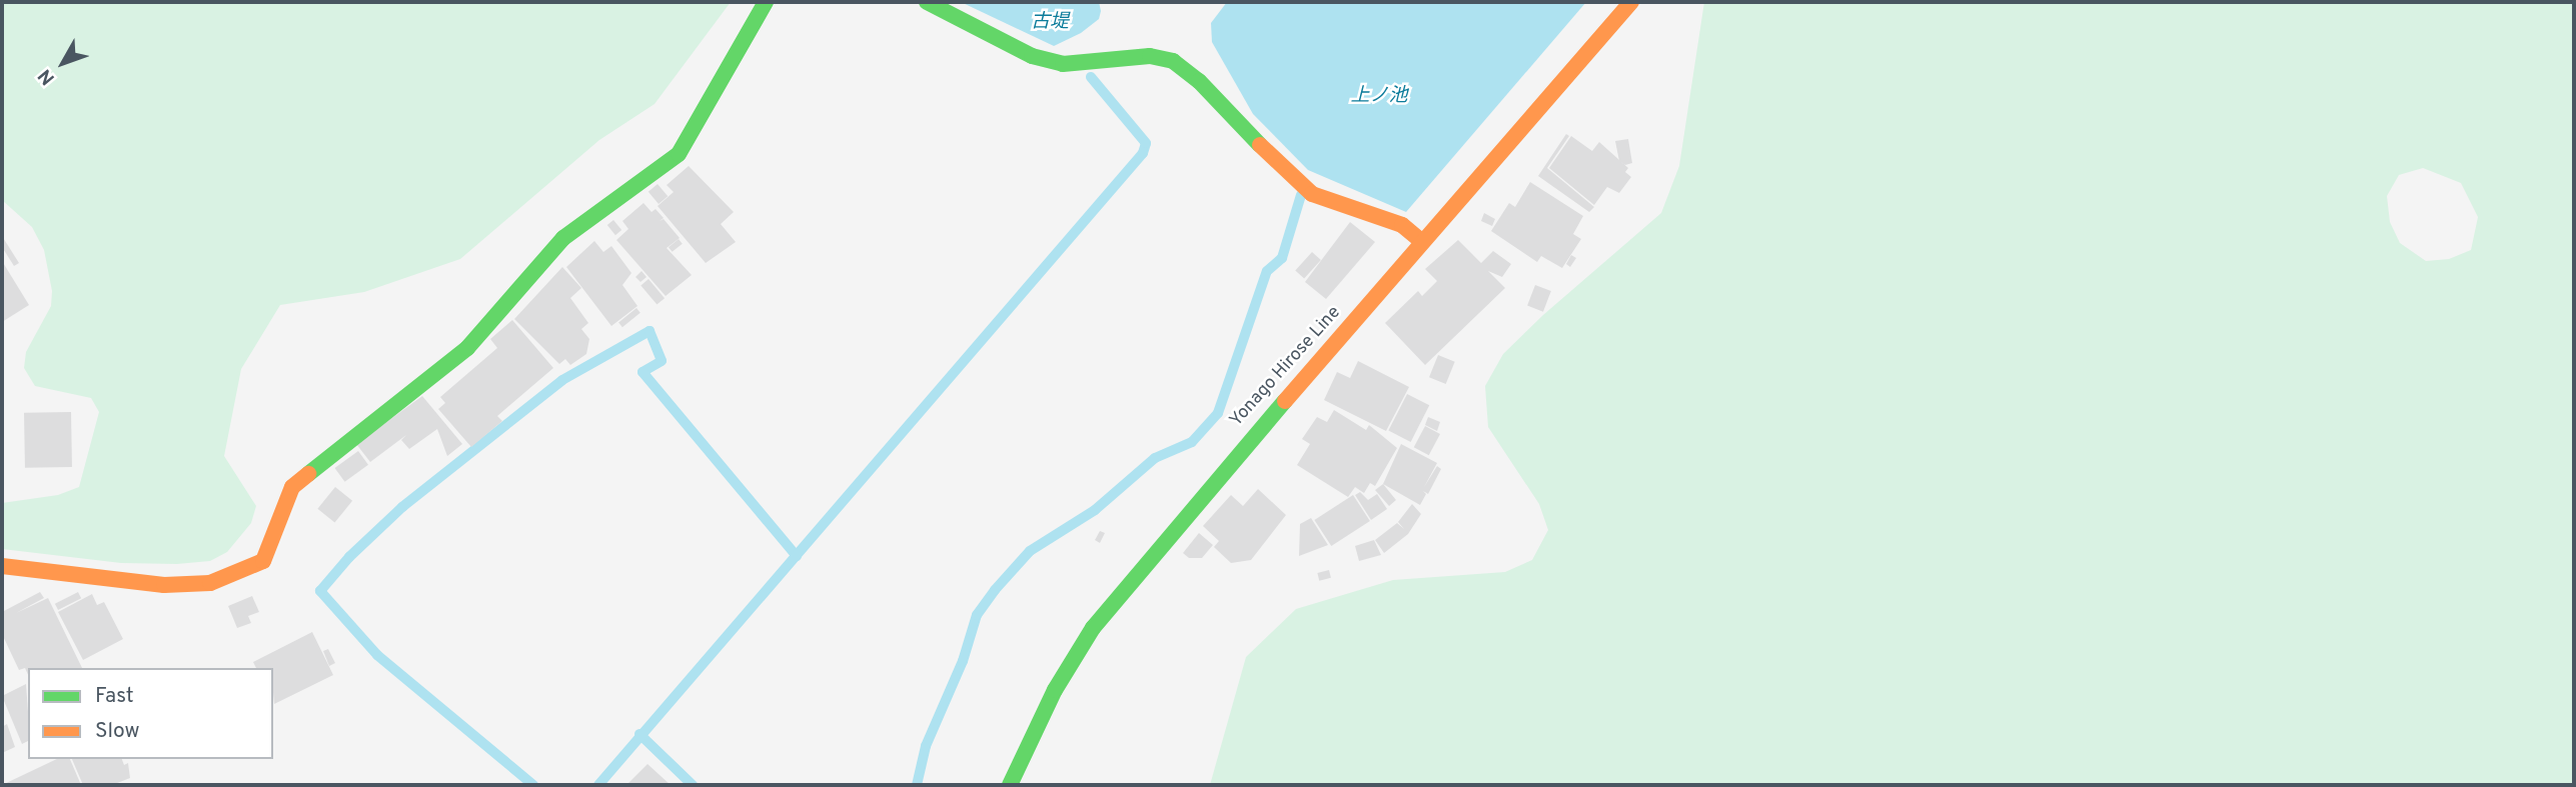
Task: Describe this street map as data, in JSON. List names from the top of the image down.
{
  "streets": {
    "street": ["Yonago Hirose Line"]
  },
  "water": ["古堤", "上ノ池"],
  "legend": ["Fast", "Slow"],
  "north": "bottom left"
}
